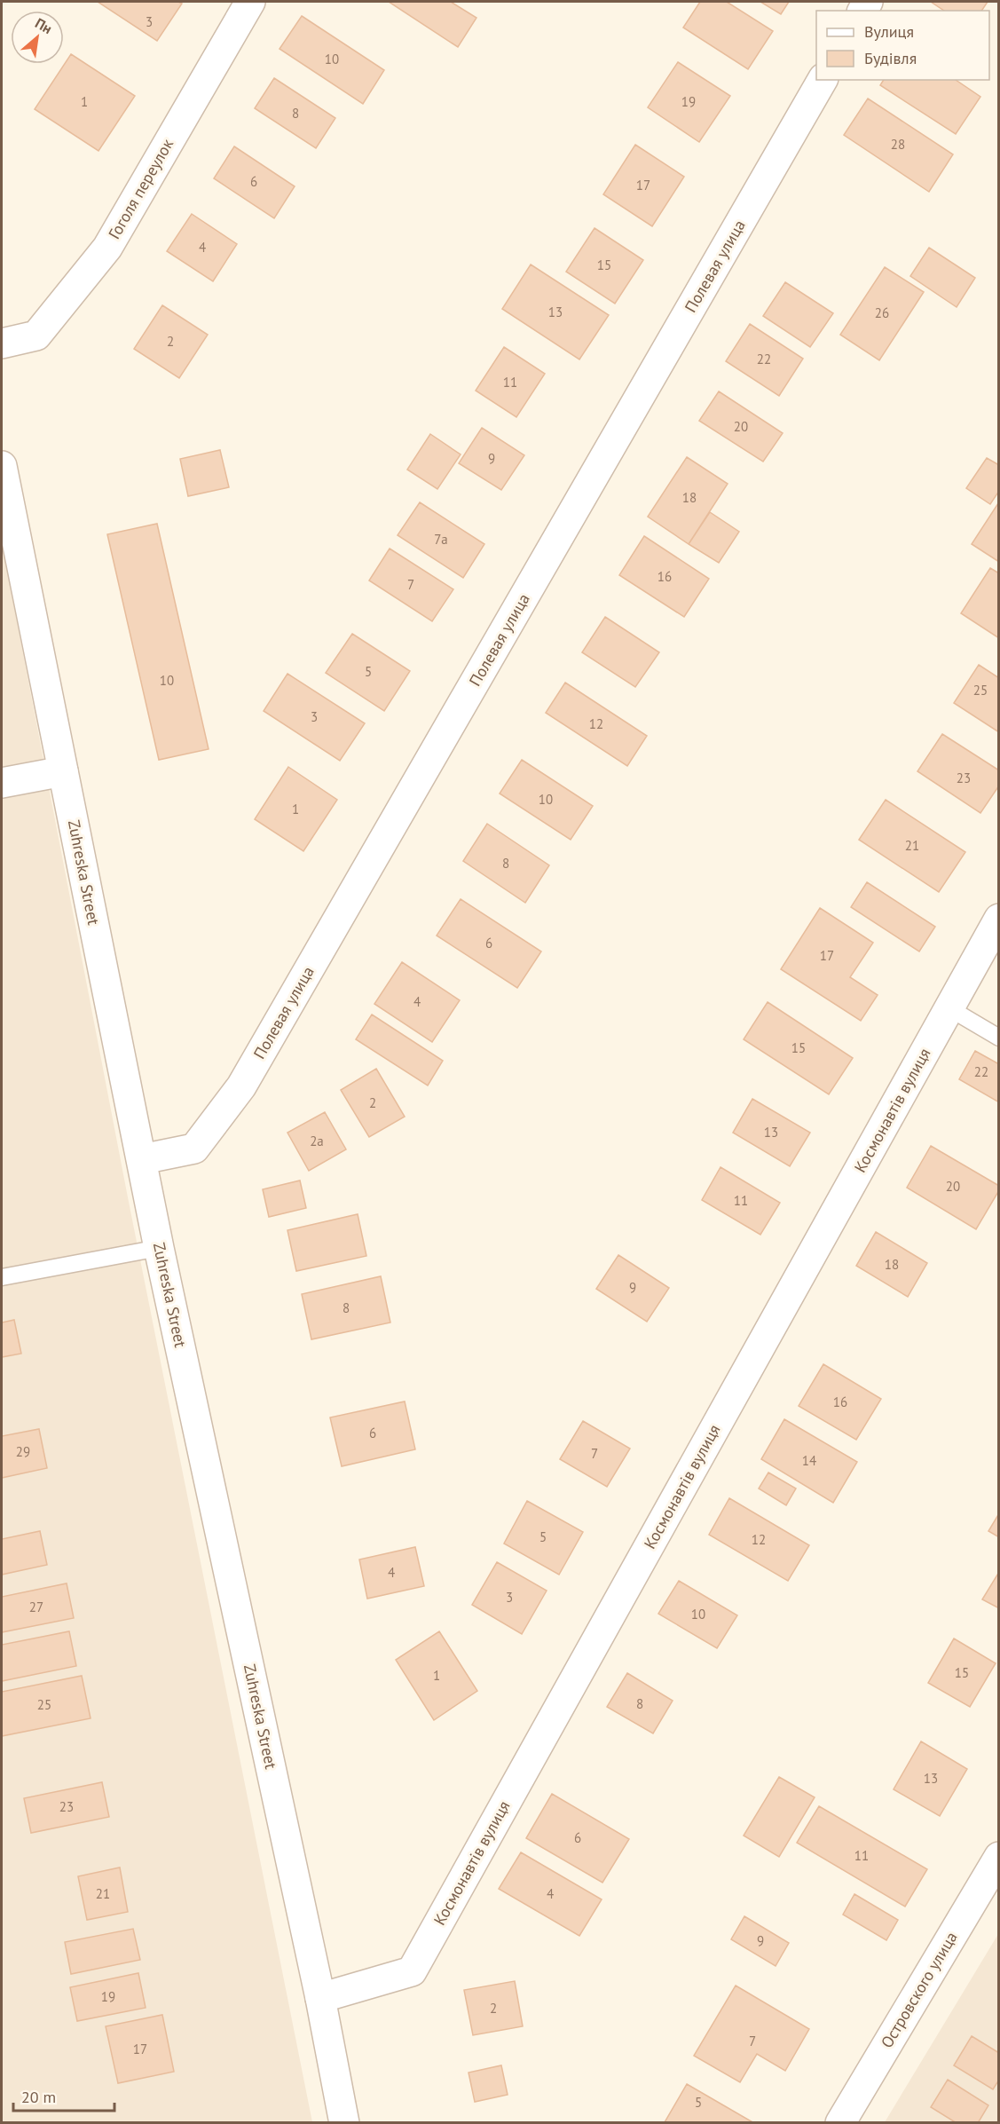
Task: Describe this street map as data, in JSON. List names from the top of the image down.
{
  "streets": {
    "street": [
      "Гоголя переулок",
      "Полевая улица",
      "Zuhreska Street",
      "Космонавтів вулиця",
      "Островского улица"
    ]
  },
  "crossings": [
    ["Полевая улица", "Zuhreska Street"],
    ["Zuhreska Street", "Космонавтів вулиця"]
  ],
  "house_numbers": [
    "3",
    "10",
    "1",
    "19",
    "8",
    "28",
    "6",
    "17",
    "4",
    "15",
    "13",
    "26",
    "2",
    "22",
    "11",
    "20",
    "9",
    "18",
    "7а",
    "16",
    "7",
    "5",
    "10",
    "25",
    "3",
    "12",
    "23",
    "10",
    "1",
    "21",
    "8",
    "6",
    "17",
    "4",
    "15",
    "22",
    "2",
    "13",
    "2а",
    "20",
    "11",
    "18",
    "9",
    "8",
    "16",
    "6",
    "29",
    "7",
    "14",
    "5",
    "12",
    "4",
    "3",
    "27",
    "10",
    "15",
    "1",
    "8",
    "25",
    "13",
    "23",
    "6",
    "11",
    "21",
    "4",
    "9",
    "19",
    "2",
    "7",
    "17",
    "5"
  ],
  "legend": ["Вулиця", "Будівля"],
  "scale_bar": "20 m",
  "north": "top right"
}
